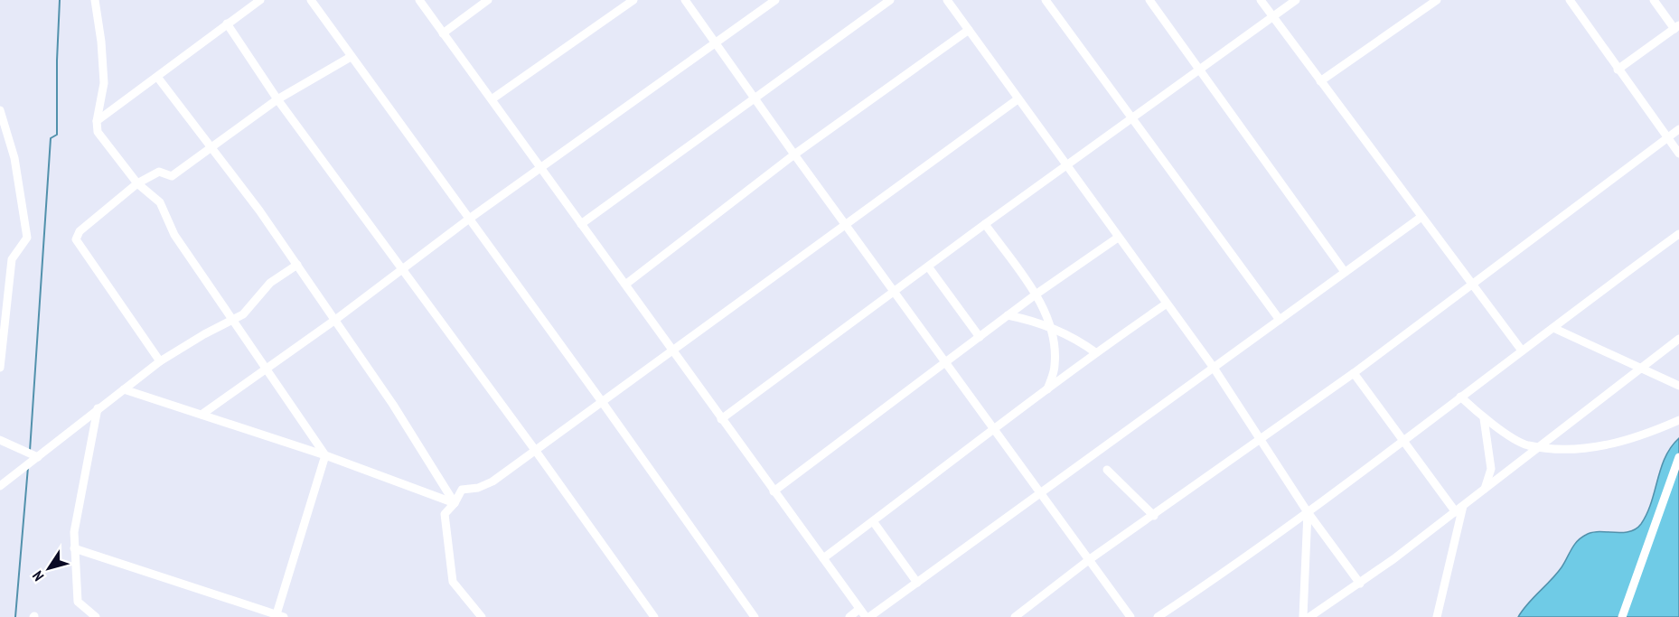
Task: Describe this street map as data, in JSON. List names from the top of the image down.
{
  "north": "bottom left"
}
